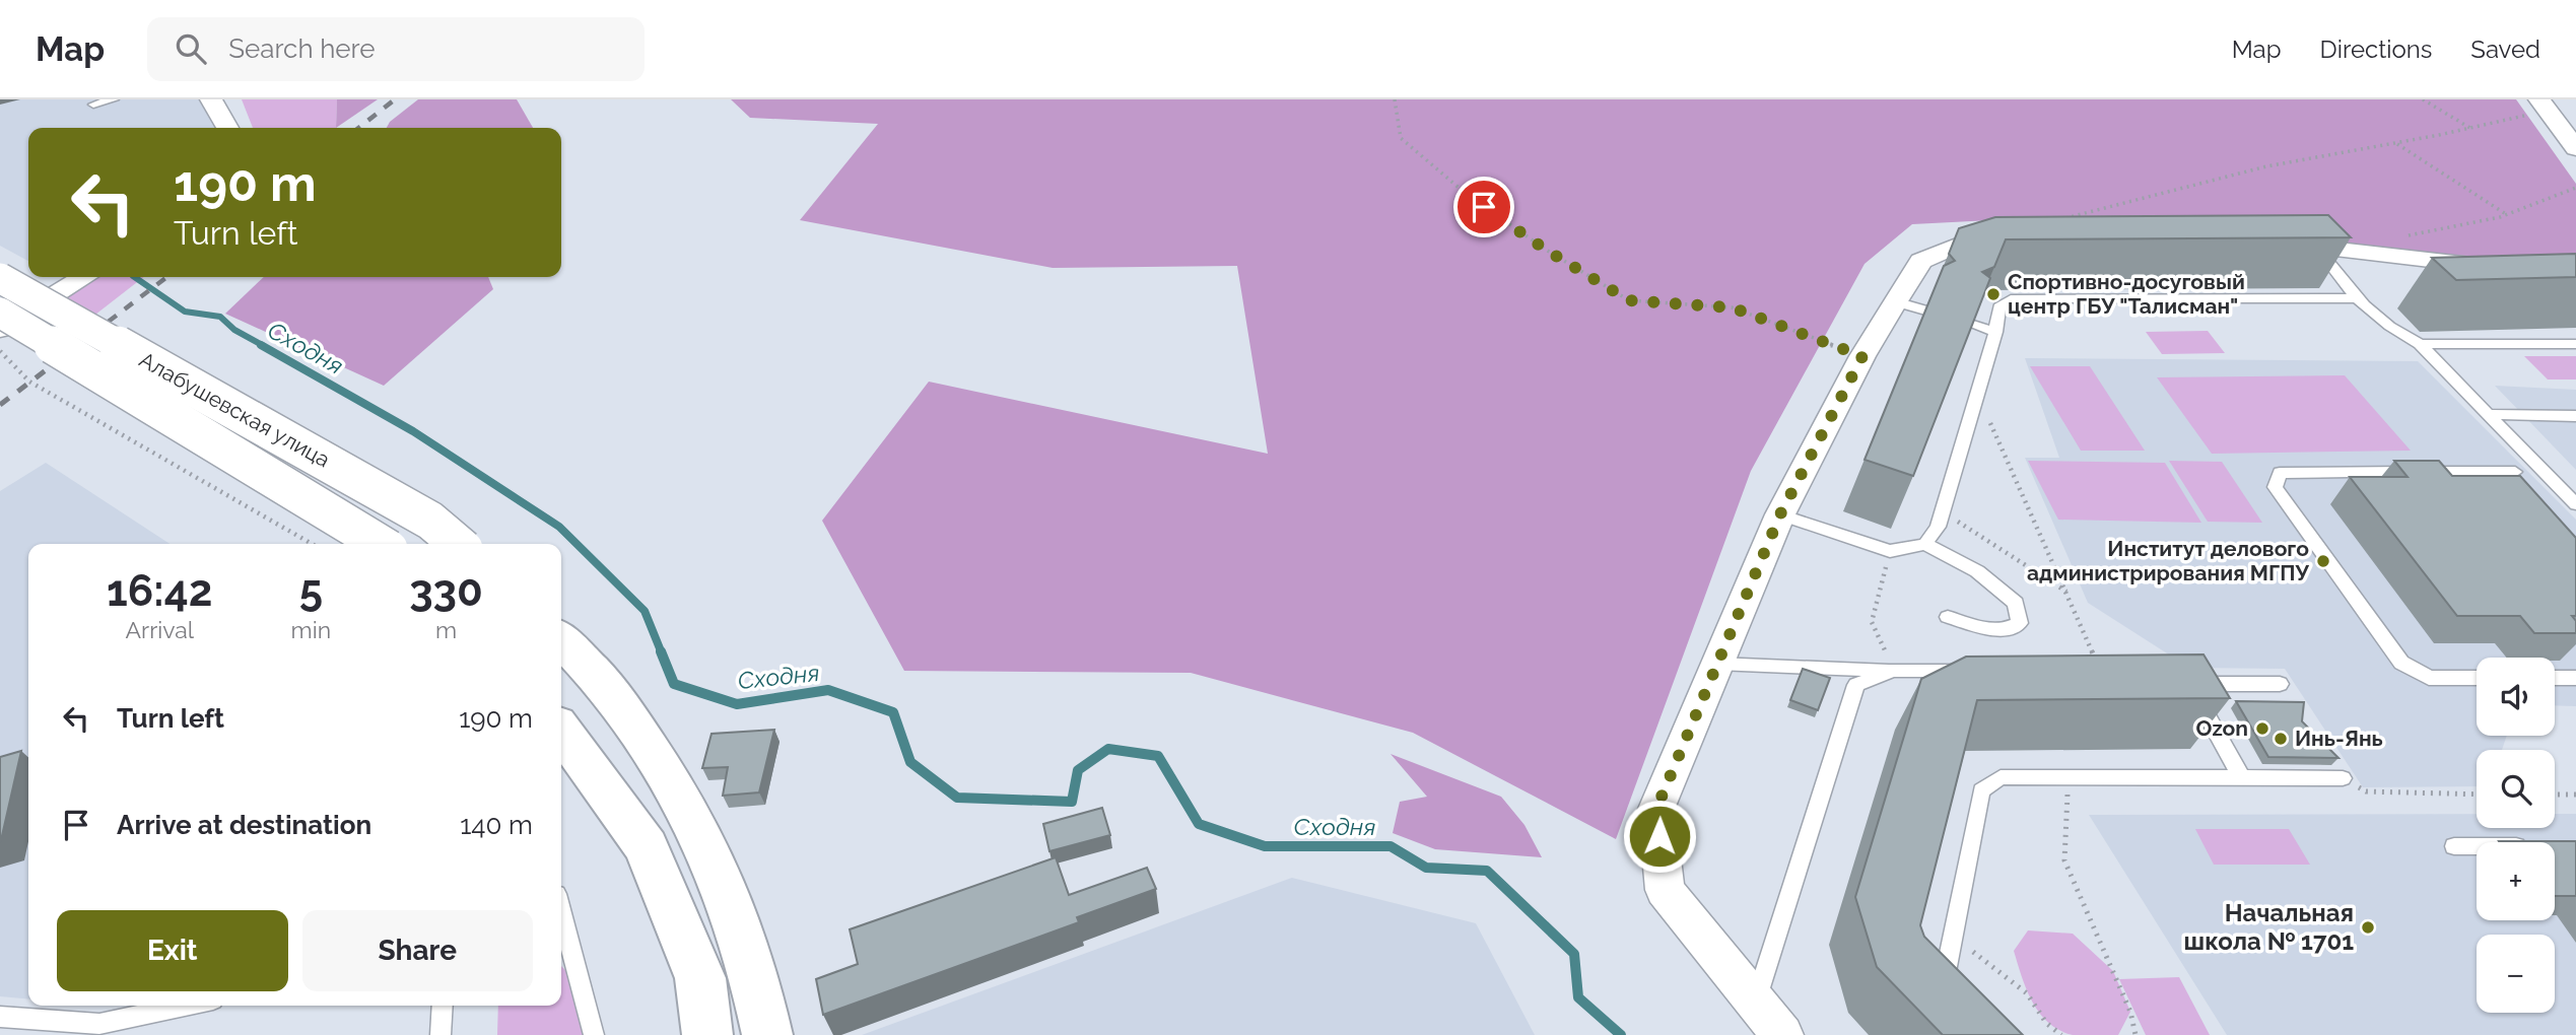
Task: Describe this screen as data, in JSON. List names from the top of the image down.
{
  "streets": {
    "street": ["Алабушевская улица"]
  },
  "water": ["Сходня"],
  "places": [
    "Спортивно-досуговый центр ГБУ \"Талисман\"",
    "Институт делового администрирования МГПУ",
    "Ozon",
    "Инь-Янь",
    "Начальная школа № 1701"
  ],
  "page": {
    "header": "Map",
    "search": "Search here",
    "nav": ["Map", "Directions", "Saved"],
    "turn": ["190 m", "Turn left"],
    "eta": [
      "16:42",
      "Arrival",
      "5",
      "min",
      "330",
      "m"
    ],
    "map_buttons": ["+", "−"],
    "list": [
      {
        "name": "Turn left",
        "value": "190 m"
      },
      {
        "name": "Arrive at destination",
        "value": "140 m"
      }
    ],
    "buttons": ["Exit", "Share"]
  }
}
